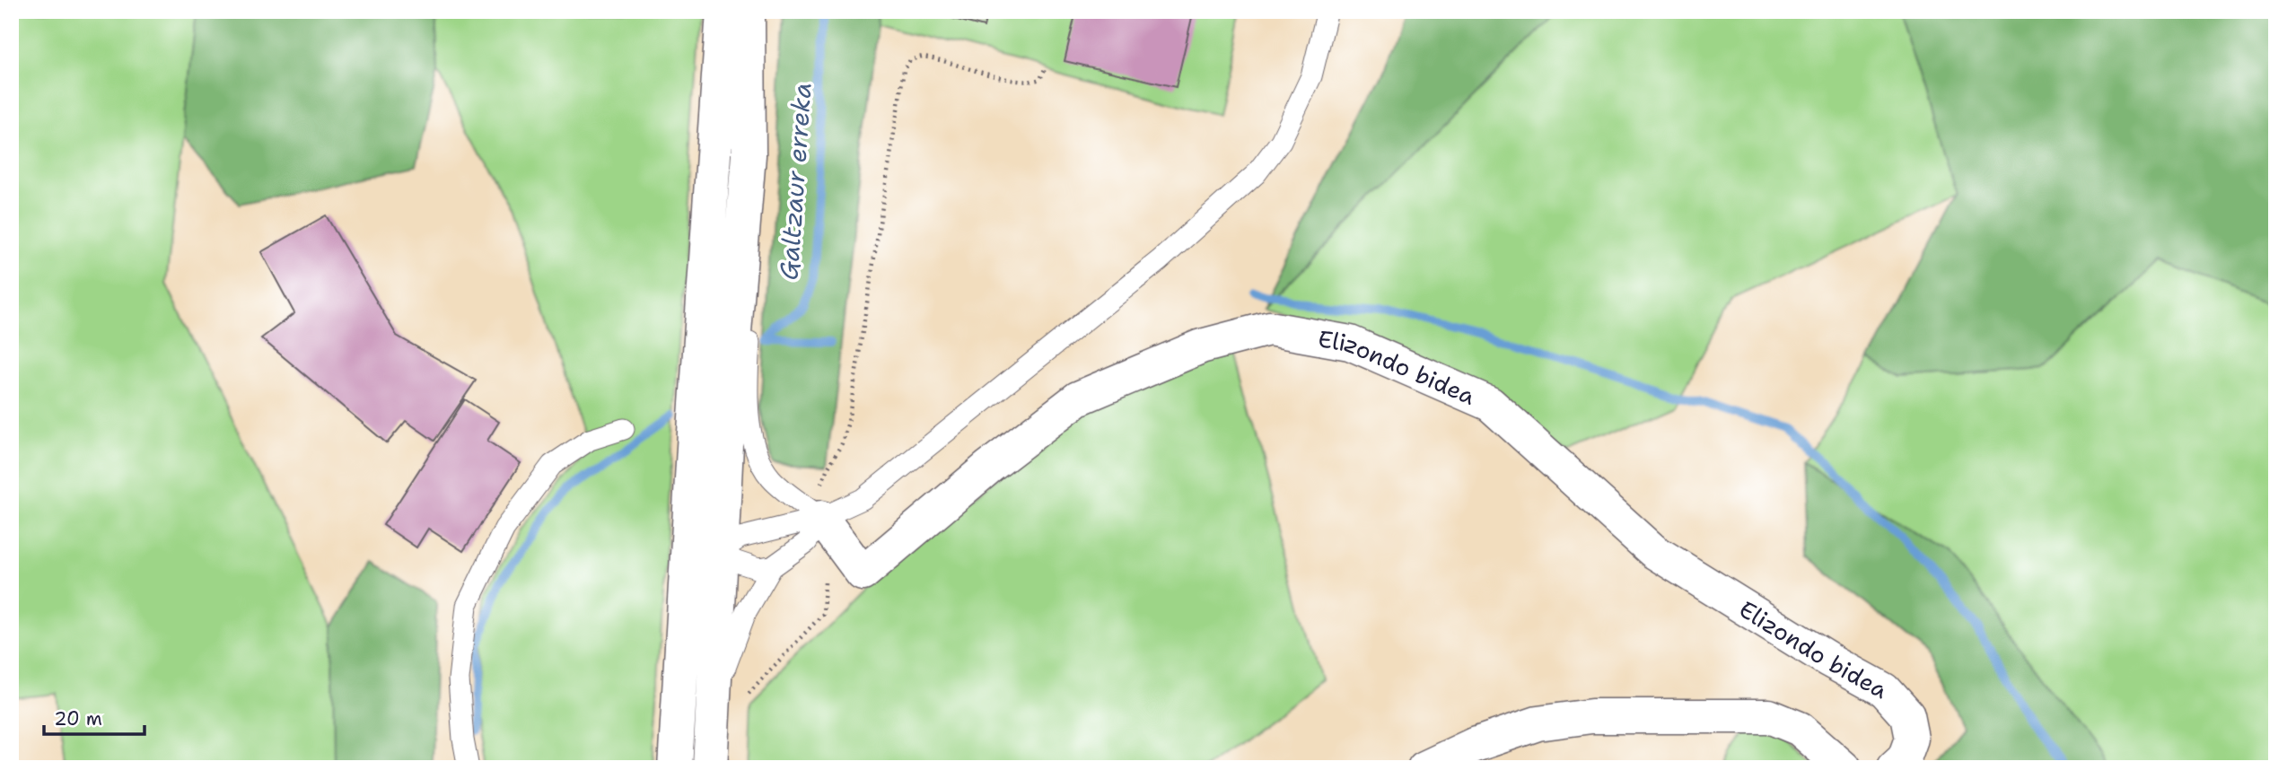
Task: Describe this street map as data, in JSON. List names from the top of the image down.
{
  "streets": {
    "street": ["Elizondo bidea"]
  },
  "water": ["Galtzaur erreka"],
  "scale_bar": "20 m"
}
